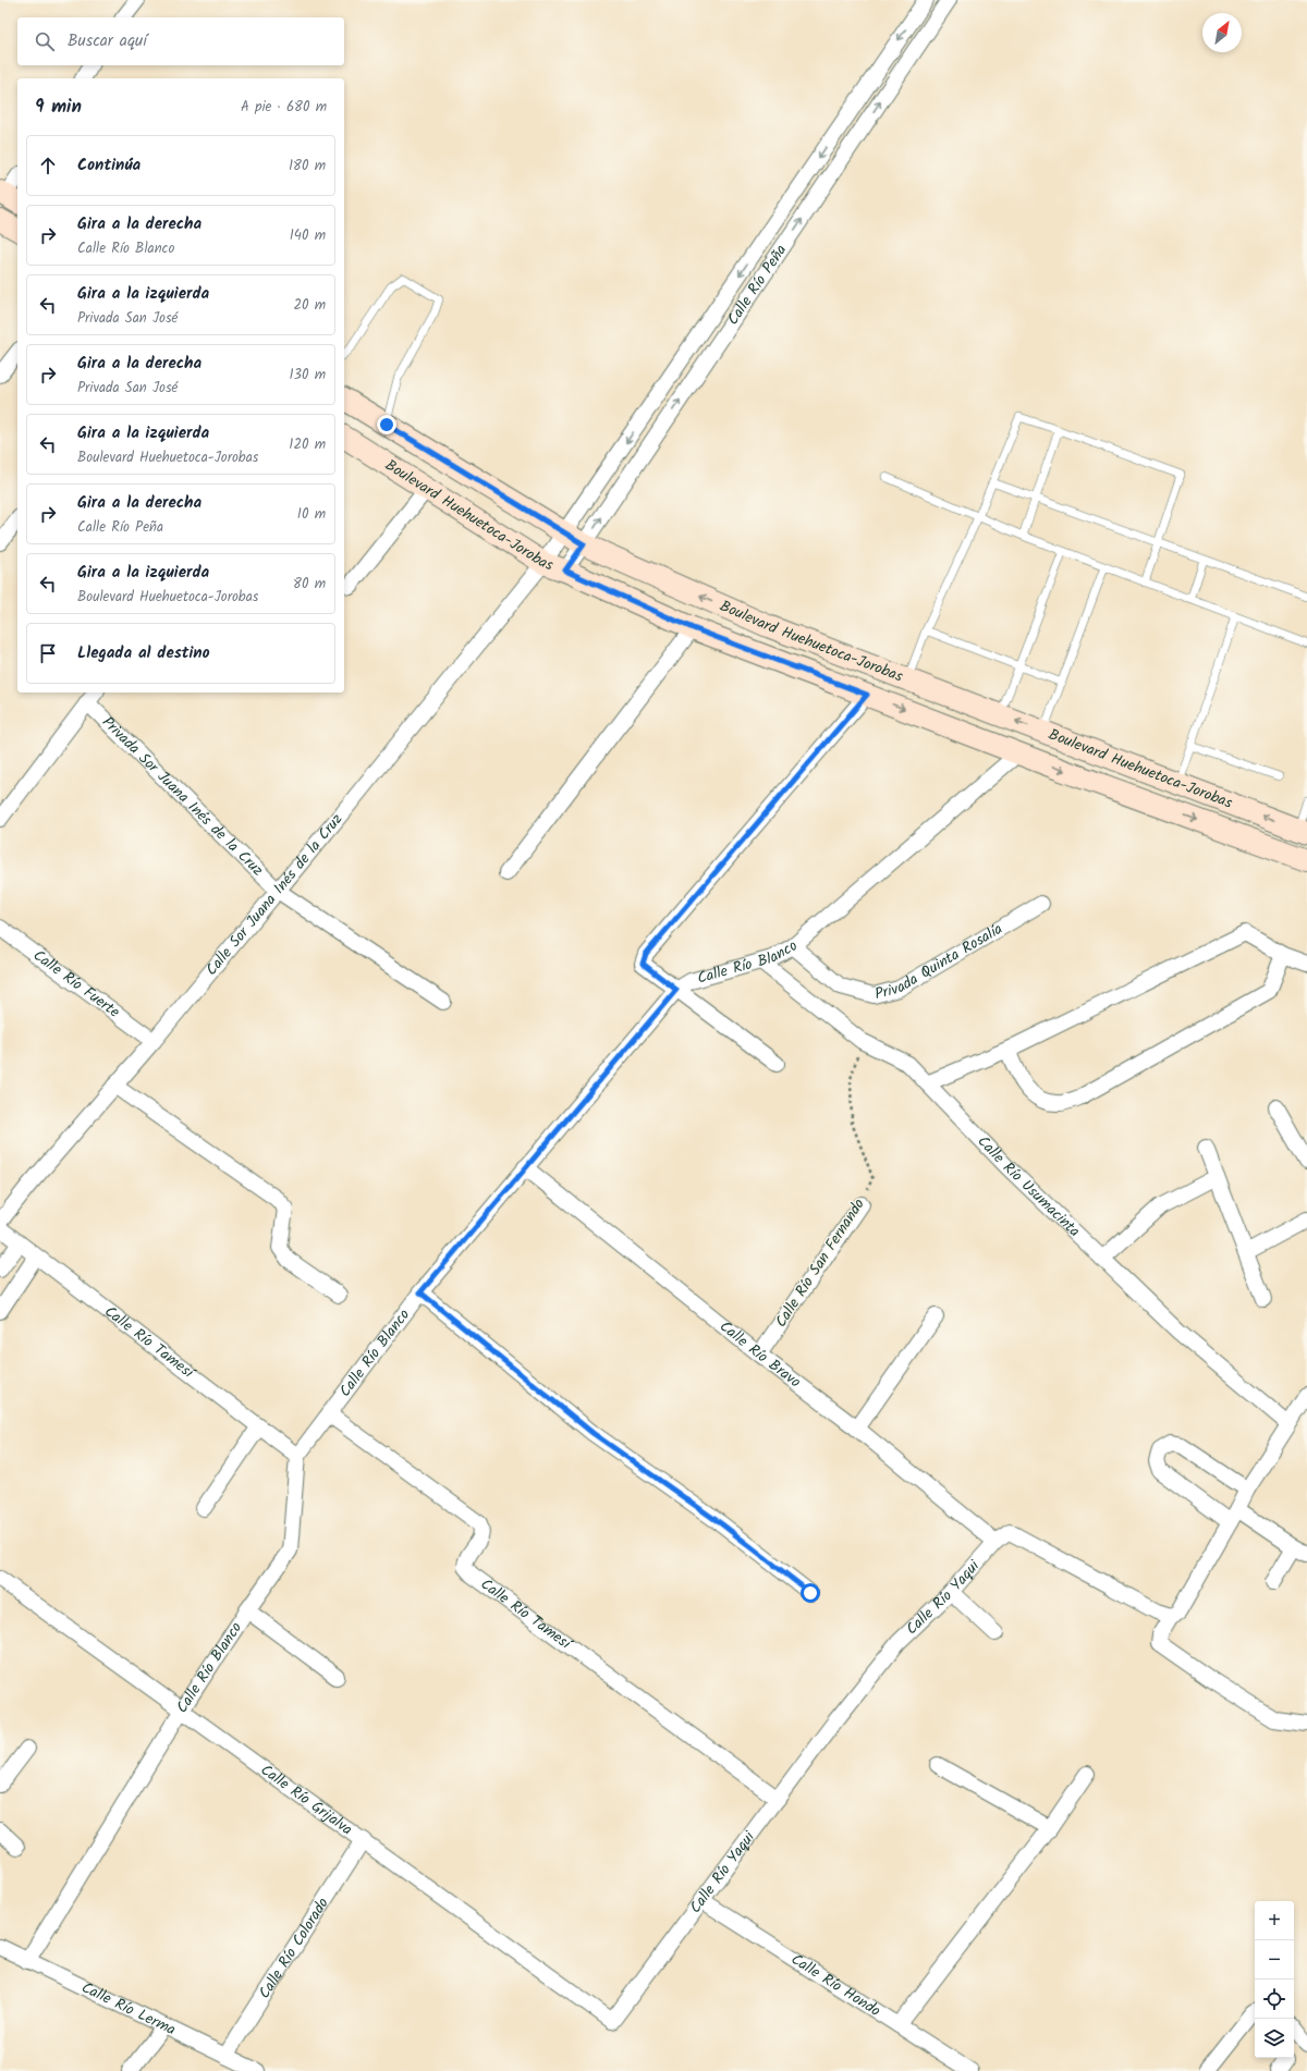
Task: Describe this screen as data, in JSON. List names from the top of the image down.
{
  "streets": {
    "main road": ["Boulevard Huehuetoca-Jorobas"],
    "street": [
      "Calle Río Peña",
      "Privada Sor Juana Inés de la Cruz",
      "Calle Sor Juana Inés de la Cruz",
      "Privada Quinta Rosalía",
      "Calle Río Blanco",
      "Calle Río Fuerte",
      "Calle Río Usumacinta",
      "Calle Río San Fernando",
      "Calle Río Tamesí",
      "Calle Río Bravo",
      "Calle Río Yaqui",
      "Calle Río Grijalva",
      "Calle Río Colorado",
      "Calle Río Hondo",
      "Calle Río Lerma"
    ]
  },
  "crossings": [
    ["Calle Río Peña", "Boulevard Huehuetoca-Jorobas"],
    ["Calle Río Peña", "Calle Sor Juana Inés de la Cruz"],
    ["Boulevard Huehuetoca-Jorobas", "Calle Sor Juana Inés de la Cruz"],
    ["Boulevard Huehuetoca-Jorobas", "Calle Río Blanco"],
    ["Privada Sor Juana Inés de la Cruz", "Calle Sor Juana Inés de la Cruz"],
    ["Calle Sor Juana Inés de la Cruz", "Calle Río Fuerte"],
    ["Privada Quinta Rosalía", "Calle Río Blanco"],
    ["Calle Río Blanco", "Calle Río Usumacinta"],
    ["Calle Río Blanco", "Calle Río Tamesí"],
    ["Calle Río Blanco", "Calle Río Bravo"],
    ["Calle Río Blanco", "Calle Río Grijalva"],
    ["Calle Río Blanco", "Calle Río Lerma"],
    ["Calle Río Usumacinta", "Calle Río San Fernando"],
    ["Calle Río San Fernando", "Calle Río Bravo"],
    ["Calle Río Tamesí", "Calle Río Yaqui"],
    ["Calle Río Bravo", "Calle Río Yaqui"],
    ["Calle Río Yaqui", "Calle Río Grijalva"],
    ["Calle Río Yaqui", "Calle Río Hondo"],
    ["Calle Río Grijalva", "Calle Río Colorado"],
    ["Calle Río Colorado", "Calle Río Lerma"]
  ],
  "north": "top right",
  "page": {
    "search": "Buscar aquí",
    "heading": ["9 min", "A pie · 680 m"],
    "list": [
      ["Continúa", "180 m"],
      ["Gira a la derecha", "Calle Río Blanco", "140 m"],
      ["Gira a la izquierda", "Privada San José", "20 m"],
      ["Gira a la derecha", "Privada San José", "130 m"],
      ["Gira a la izquierda", "Boulevard Huehuetoca-Jorobas", "120 m"],
      ["Gira a la derecha", "Calle Río Peña", "10 m"],
      ["Gira a la izquierda", "Boulevard Huehuetoca-Jorobas", "80 m"],
      "Llegada al destino"
    ],
    "map_buttons": ["+", "−"]
  }
}
